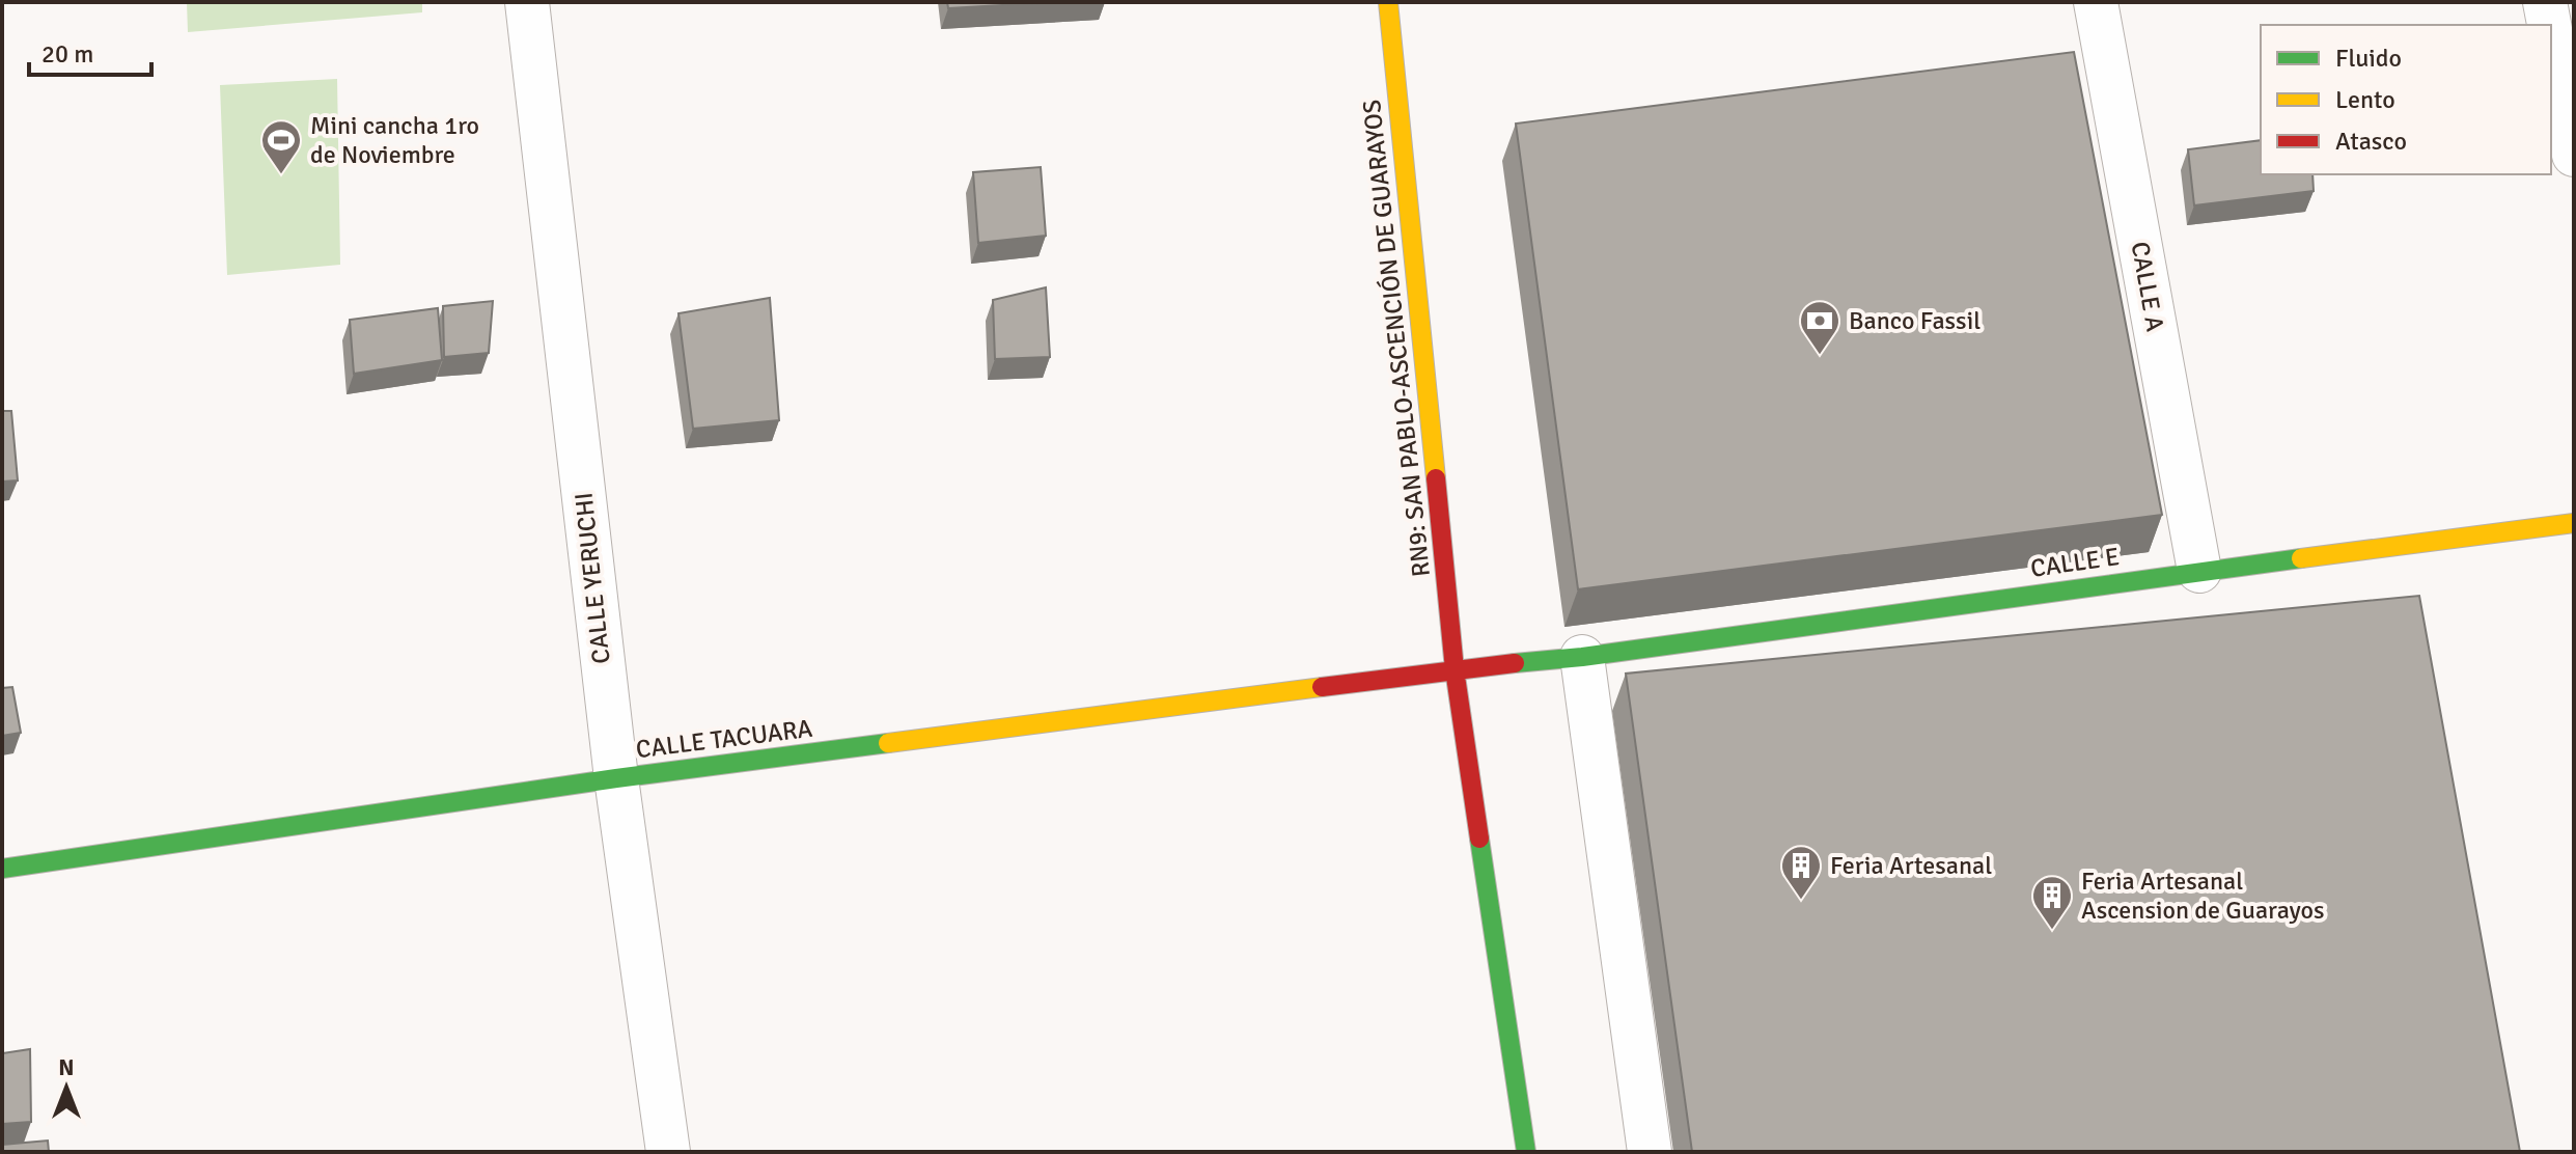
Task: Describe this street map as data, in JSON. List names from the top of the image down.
{
  "streets": {
    "main road": ["RN9: SAN PABLO-ASCENCIÓN DE GUARAYOS", "CALLE E", "CALLE TACUARA"],
    "street": ["CALLE A", "CALLE YERUCHI"]
  },
  "crossings": [
    ["CALLE A", "CALLE E"],
    ["RN9: SAN PABLO-ASCENCIÓN DE GUARAYOS", "CALLE E"],
    ["RN9: SAN PABLO-ASCENCIÓN DE GUARAYOS", "CALLE TACUARA"],
    ["CALLE E", "CALLE TACUARA"],
    ["CALLE YERUCHI", "CALLE TACUARA"]
  ],
  "places": {
    "sports": ["Mini cancha 1ro de Noviembre"],
    "bank": ["Banco Fassil"],
    "building": ["Feria Artesanal", "Feria Artesanal Ascension de Guarayos"]
  },
  "legend": ["Fluido", "Lento", "Atasco"],
  "scale_bar": "20 m",
  "north": "top"
}
